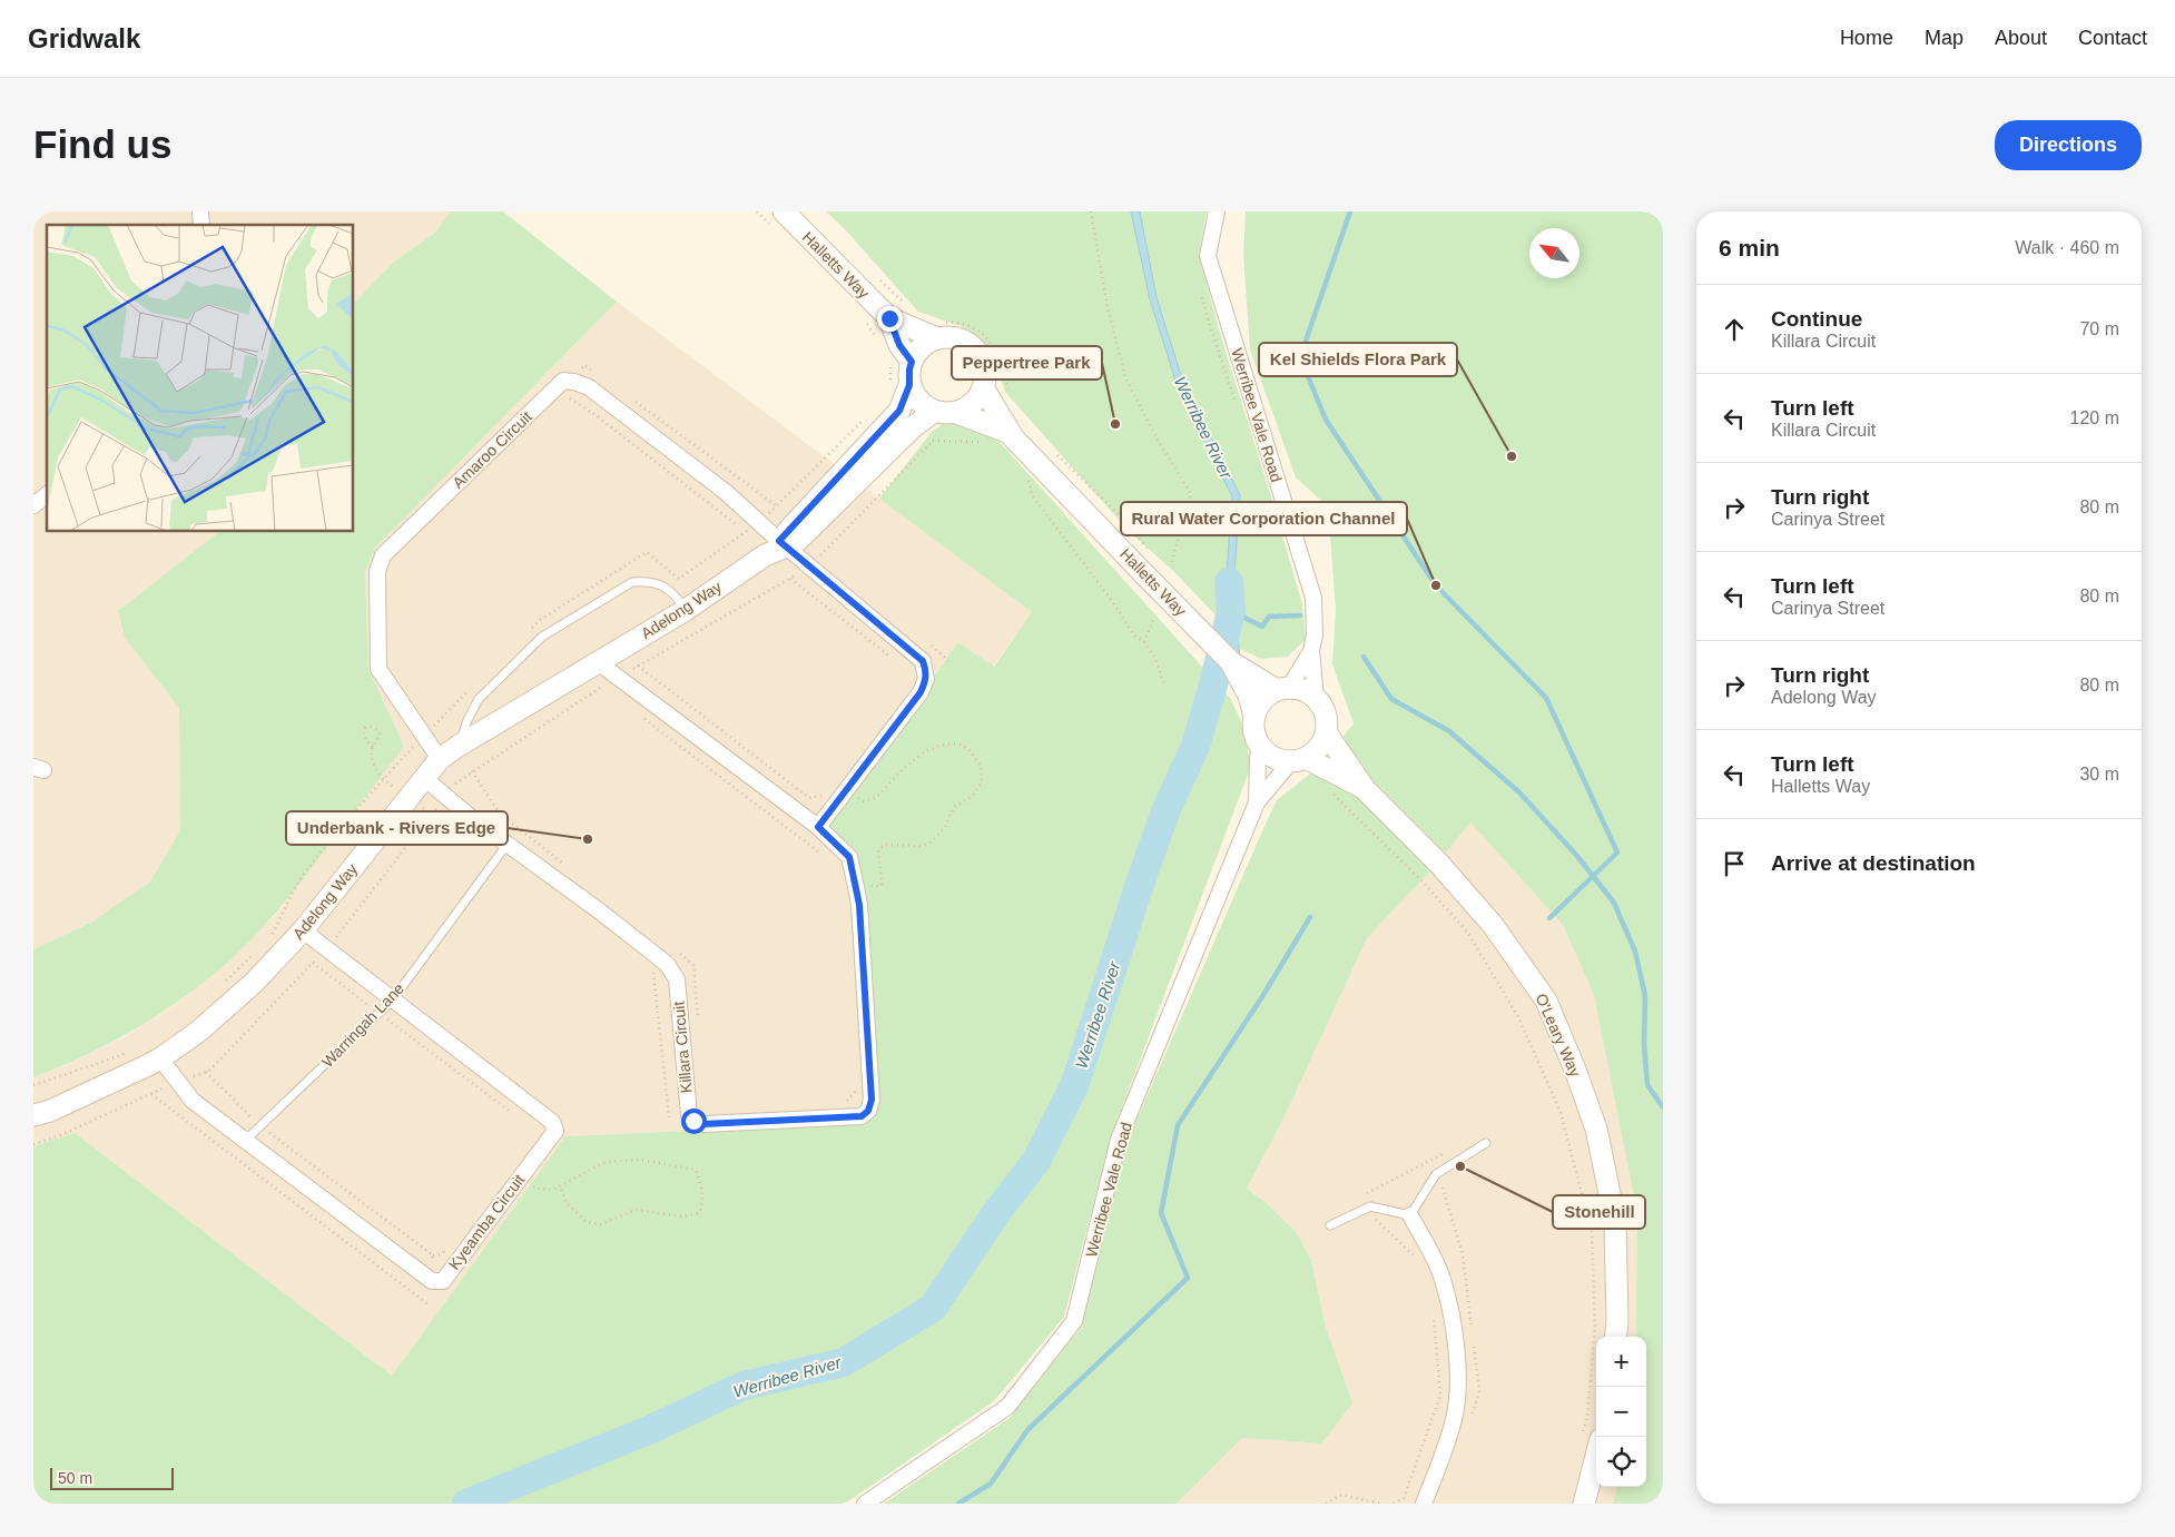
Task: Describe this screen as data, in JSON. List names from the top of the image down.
{
  "streets": {
    "street": [
      "Halletts Way",
      "Werribee Vale Road",
      "Amaroo Circuit",
      "Adelong Way",
      "O'Leary Way",
      "Killara Circuit",
      "Kyeamba Circuit"
    ],
    "lane": ["Warringah Lane"]
  },
  "crossings": [
    ["Halletts Way", "Werribee Vale Road"],
    ["Halletts Way", "Adelong Way"],
    ["Halletts Way", "O'Leary Way"],
    ["Werribee Vale Road", "O'Leary Way"],
    ["Amaroo Circuit", "Adelong Way"],
    ["Adelong Way", "Killara Circuit"],
    ["Adelong Way", "Kyeamba Circuit"],
    ["Warringah Lane", "Killara Circuit"],
    ["Warringah Lane", "Kyeamba Circuit"]
  ],
  "water": ["Werribee River"],
  "places": [
    "Peppertree Park",
    "Kel Shields Flora Park",
    "Rural Water Corporation Channel",
    "Underbank - Rivers Edge",
    "Stonehill"
  ],
  "scale_bar": "50 m",
  "north": "top left",
  "page": {
    "header": "Gridwalk",
    "nav": [
      "Home",
      "Map",
      "About",
      "Contact"
    ],
    "buttons": "Directions",
    "title": "Find us",
    "heading": ["6 min", "Walk · 460 m"],
    "list": [
      ["Continue", "Killara Circuit", "70 m"],
      ["Turn left", "Killara Circuit", "120 m"],
      ["Turn right", "Carinya Street", "80 m"],
      ["Turn left", "Carinya Street", "80 m"],
      ["Turn right", "Adelong Way", "80 m"],
      ["Turn left", "Halletts Way", "30 m"],
      "Arrive at destination"
    ],
    "map_buttons": ["+", "−"],
    "scale": "50 m"
  }
}
